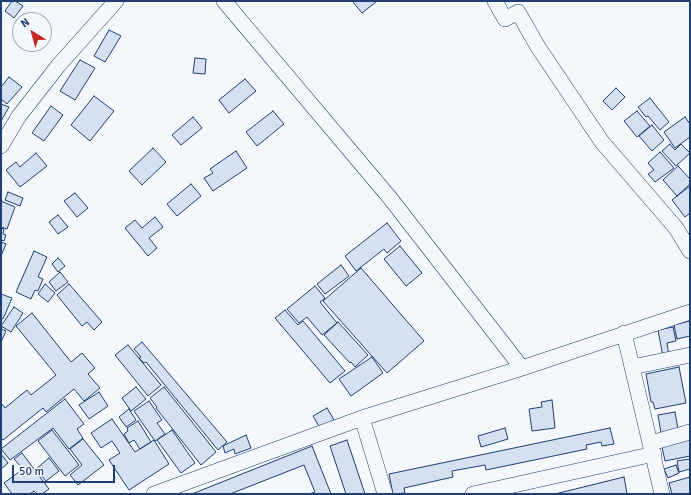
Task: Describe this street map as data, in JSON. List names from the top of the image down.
{
  "scale_bar": "50 m",
  "north": "top left"
}
